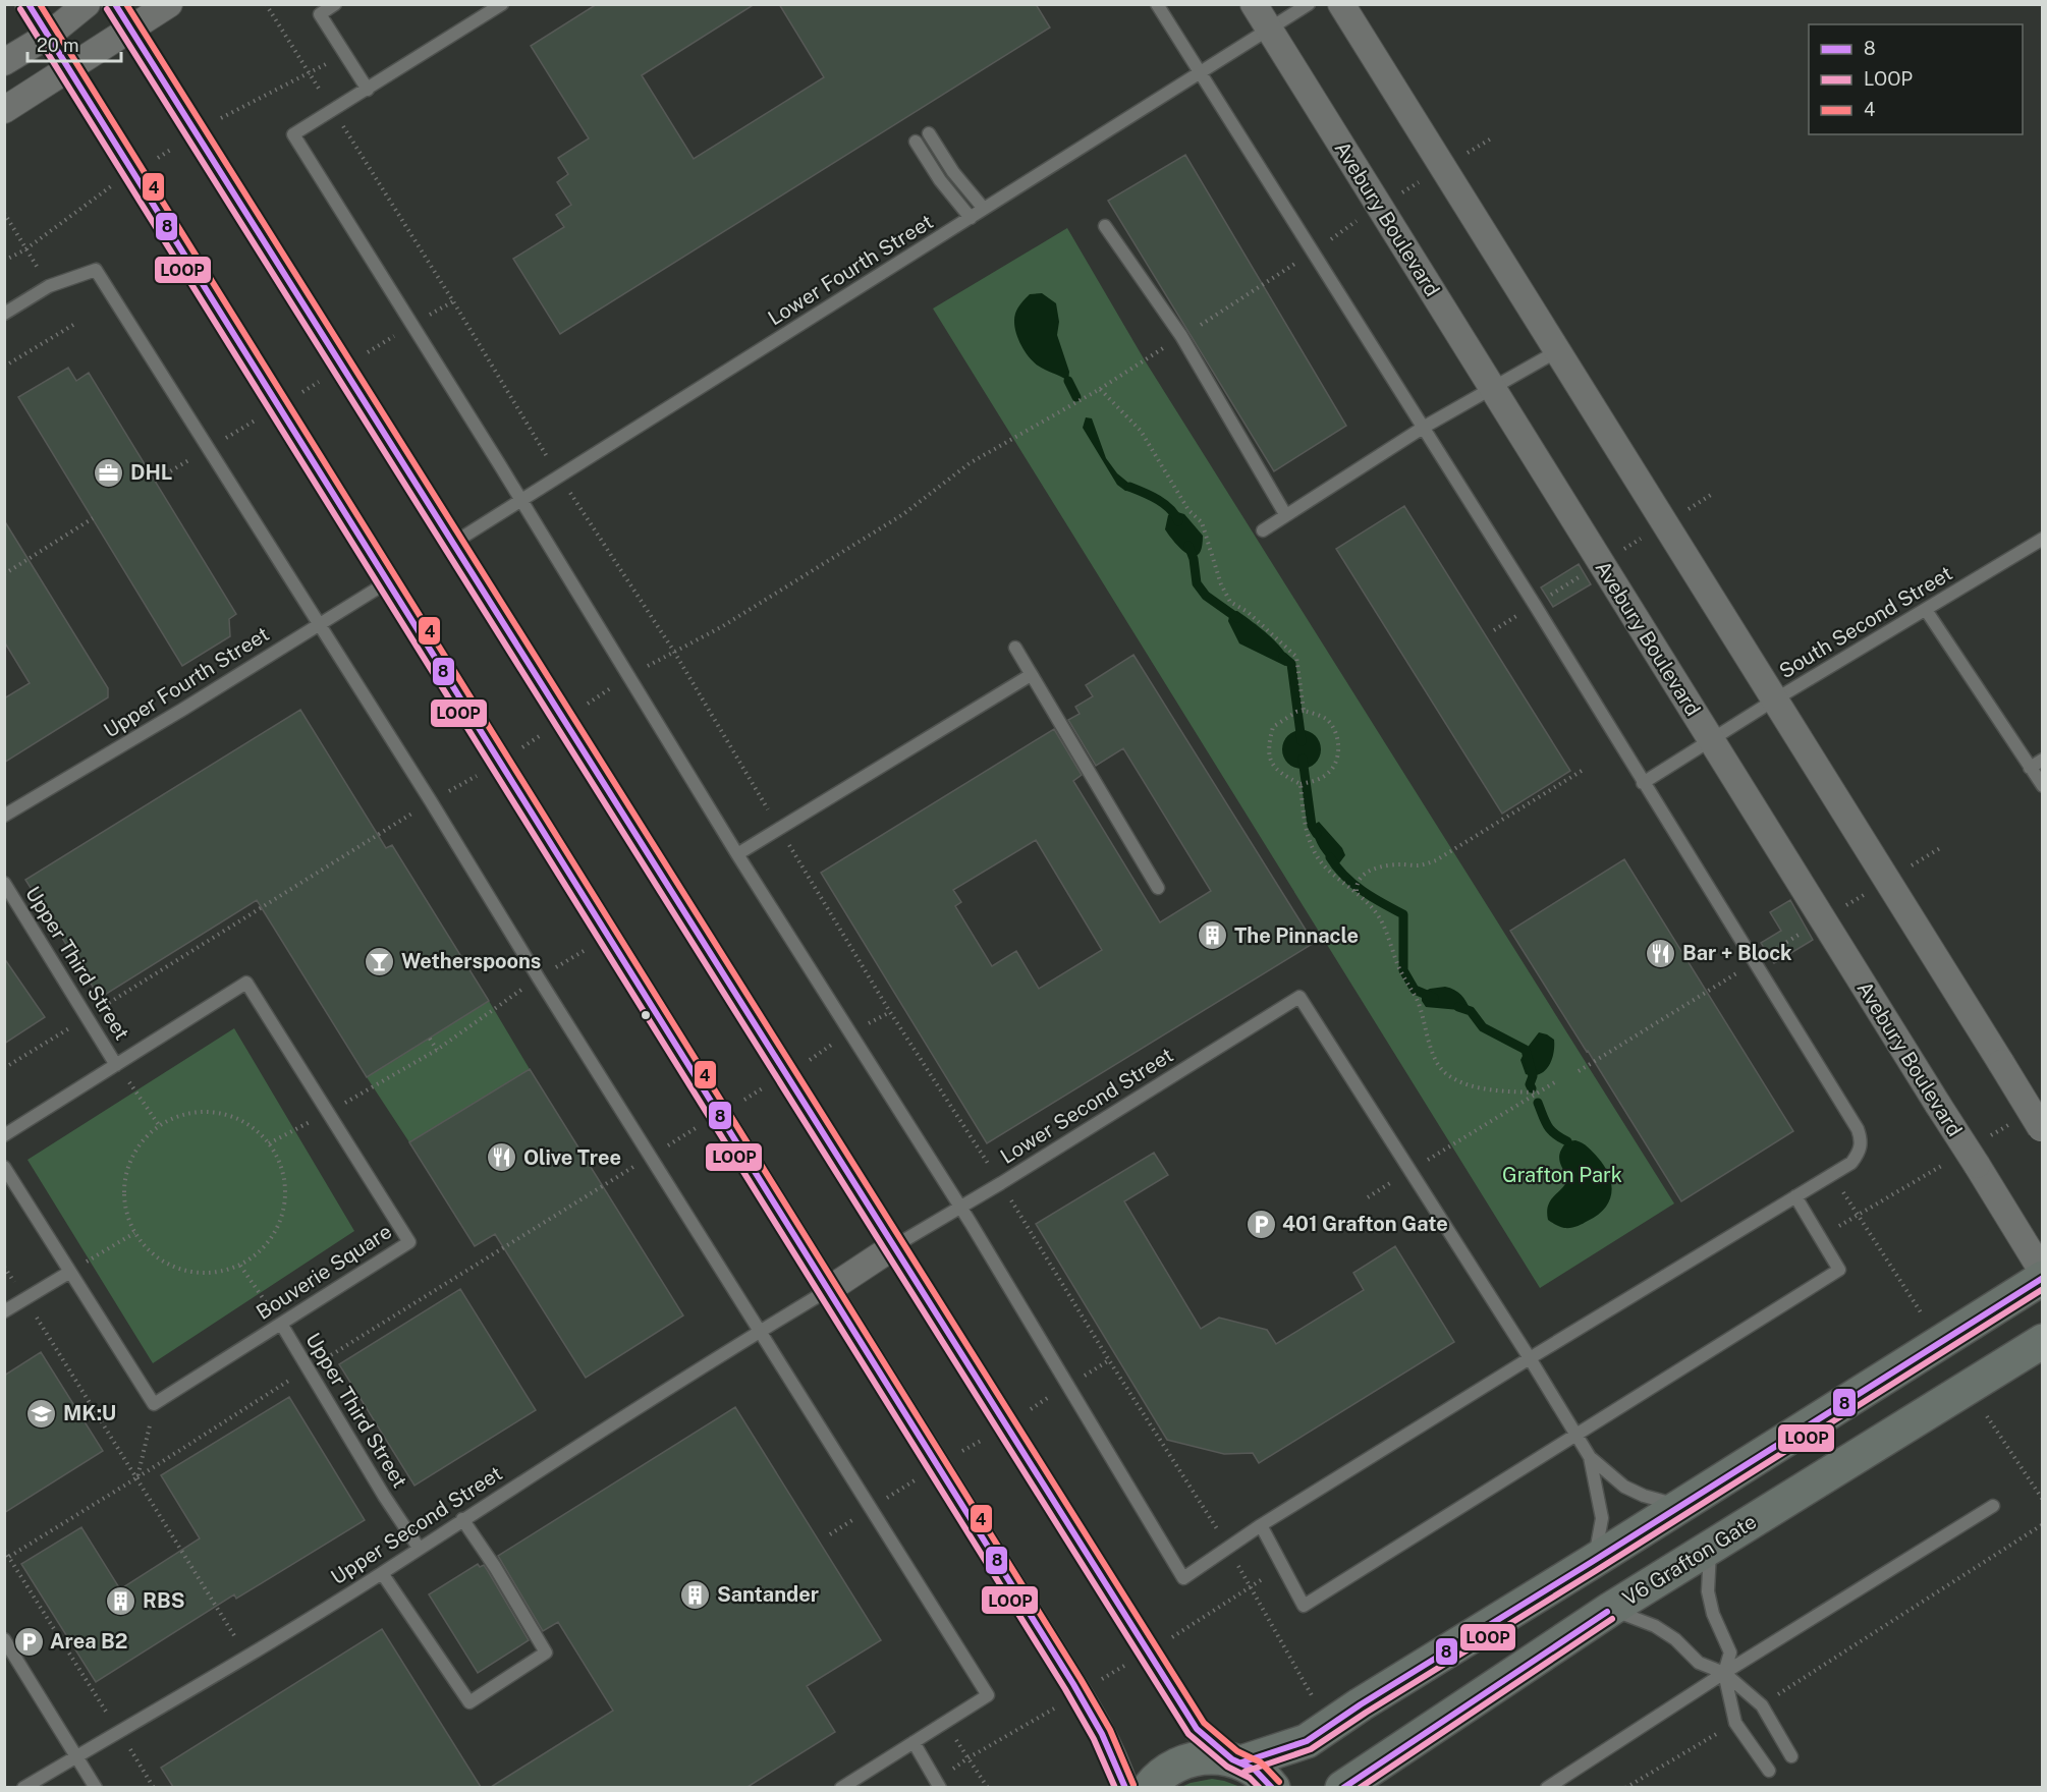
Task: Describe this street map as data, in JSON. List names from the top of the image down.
{
  "streets": {
    "street": ["Avebury Boulevard", "V6 Grafton Gate"],
    "lane": [
      "Lower Fourth Street",
      "South Second Street",
      "Upper Fourth Street",
      "Upper Third Street",
      "Lower Second Street",
      "Bouverie Square",
      "Upper Second Street"
    ]
  },
  "crossings": [
    ["Avebury Boulevard", "Lower Fourth Street"],
    ["Avebury Boulevard", "South Second Street"],
    ["Upper Third Street", "Bouverie Square"],
    ["Upper Third Street", "Upper Second Street"]
  ],
  "parks": ["Grafton Park"],
  "places": {
    "office": ["DHL"],
    "building": ["The Pinnacle", "Santander", "RBS"],
    "restaurant": ["Bar + Block", "Olive Tree"],
    "bar": ["Wetherspoons"],
    "parking": ["401 Grafton Gate", "Area B2"],
    "school or university": ["MK:U"]
  },
  "lines": ["transit line 8", "transit line 4", "transit line LOOP"],
  "legend": ["8", "LOOP", "4"],
  "scale_bar": "20 m"
}
